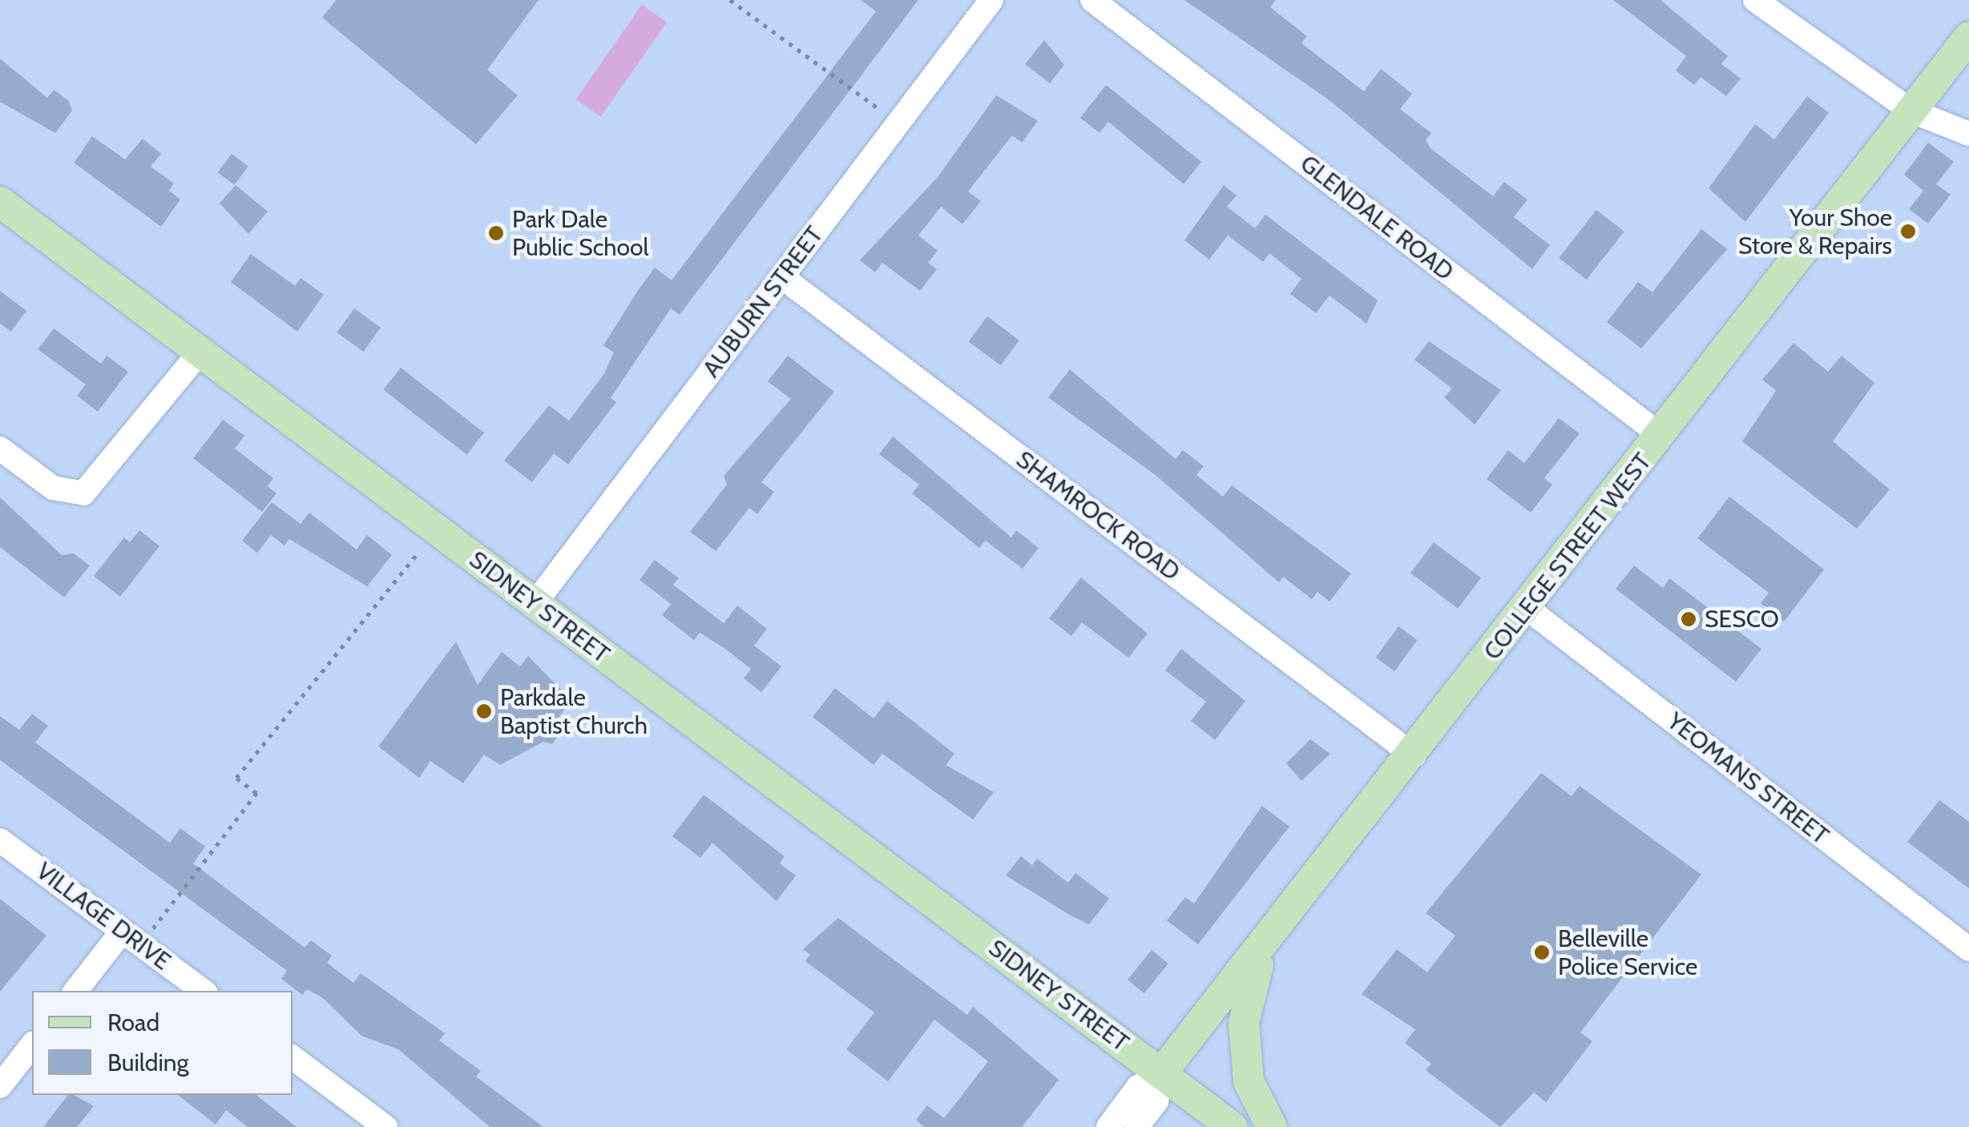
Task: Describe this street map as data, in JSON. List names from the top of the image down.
{
  "streets": {
    "main road": ["COLLEGE STREET WEST", "SIDNEY STREET"],
    "street": [
      "GLENDALE ROAD",
      "AUBURN STREET",
      "SHAMROCK ROAD",
      "YEOMANS STREET",
      "VILLAGE DRIVE"
    ]
  },
  "crossings": [
    ["GLENDALE ROAD", "COLLEGE STREET WEST"],
    ["AUBURN STREET", "SHAMROCK ROAD"],
    ["AUBURN STREET", "SIDNEY STREET"],
    ["SHAMROCK ROAD", "COLLEGE STREET WEST"],
    ["COLLEGE STREET WEST", "SIDNEY STREET"],
    ["COLLEGE STREET WEST", "YEOMANS STREET"]
  ],
  "places": [
    "Your Shoe Store & Repairs",
    "Park Dale Public School",
    "SESCO",
    "Parkdale Baptist Church",
    "Belleville Police Service"
  ],
  "legend": ["Road", "Building"]
}
